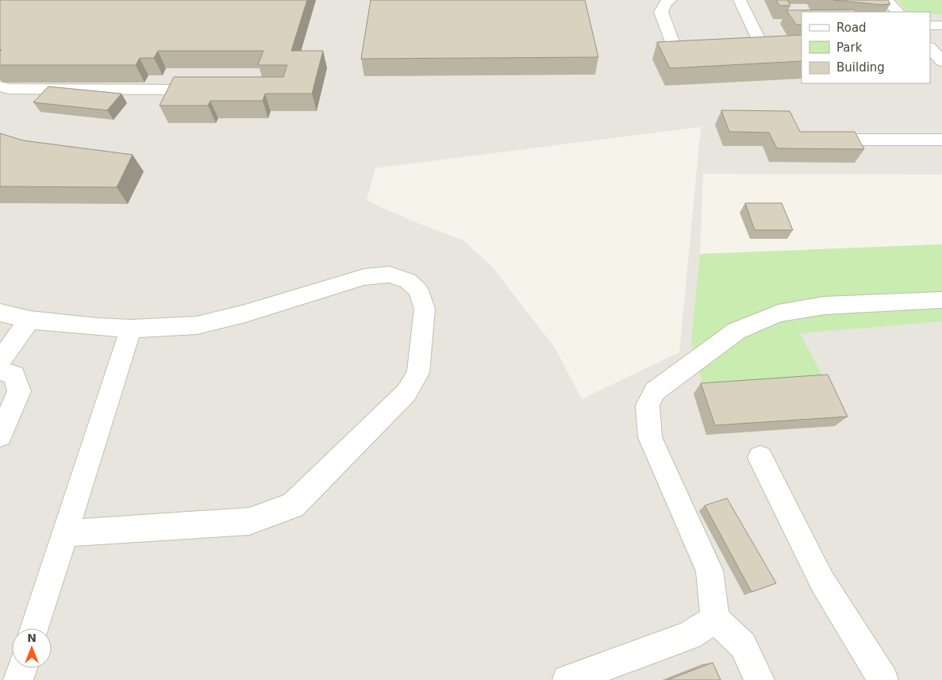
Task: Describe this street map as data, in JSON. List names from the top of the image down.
{
  "legend": ["Road", "Park", "Building"],
  "north": "top"
}
